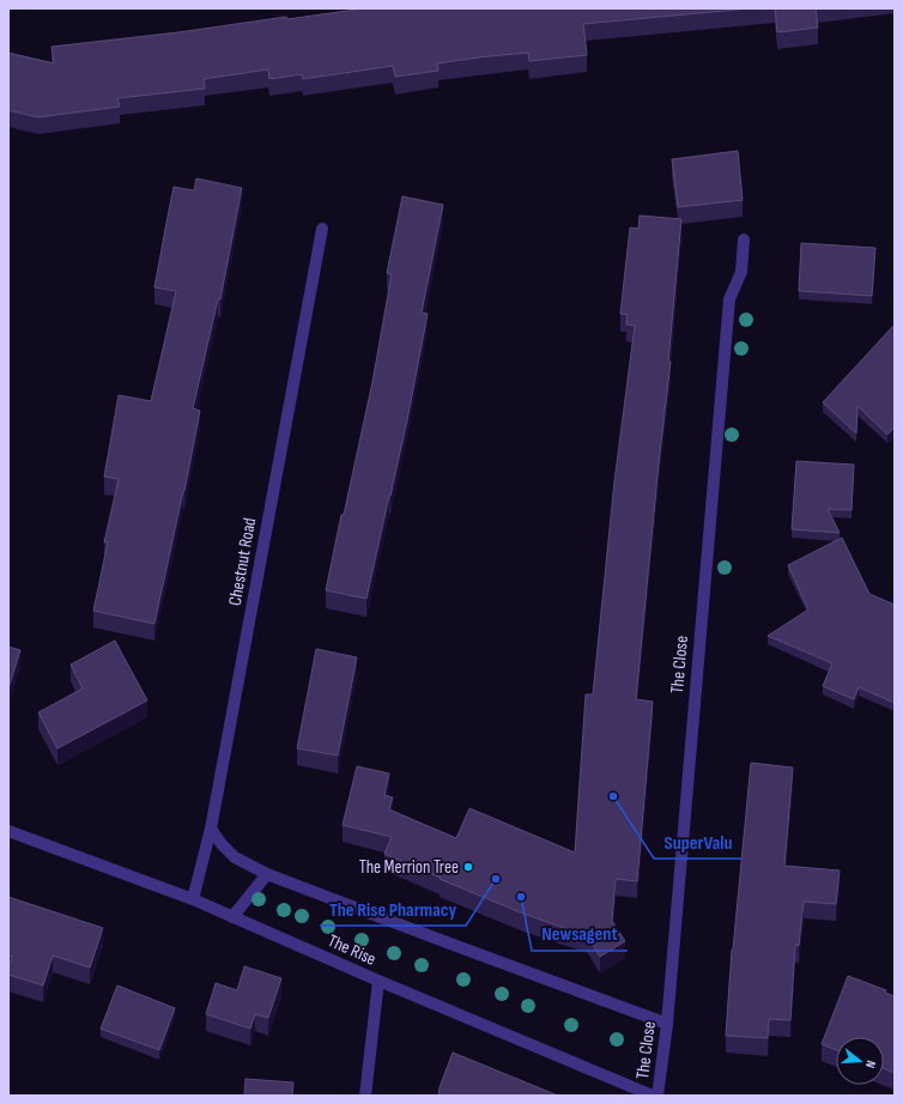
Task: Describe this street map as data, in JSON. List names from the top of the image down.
{
  "streets": {
    "street": ["Chestnut Road", "The Close", "The Rise"]
  },
  "crossings": [
    ["Chestnut Road", "The Rise"]
  ],
  "places": [
    "SuperValu",
    "The Merrion Tree",
    "The Rise Pharmacy",
    "Newsagent"
  ],
  "north": "right"
}
